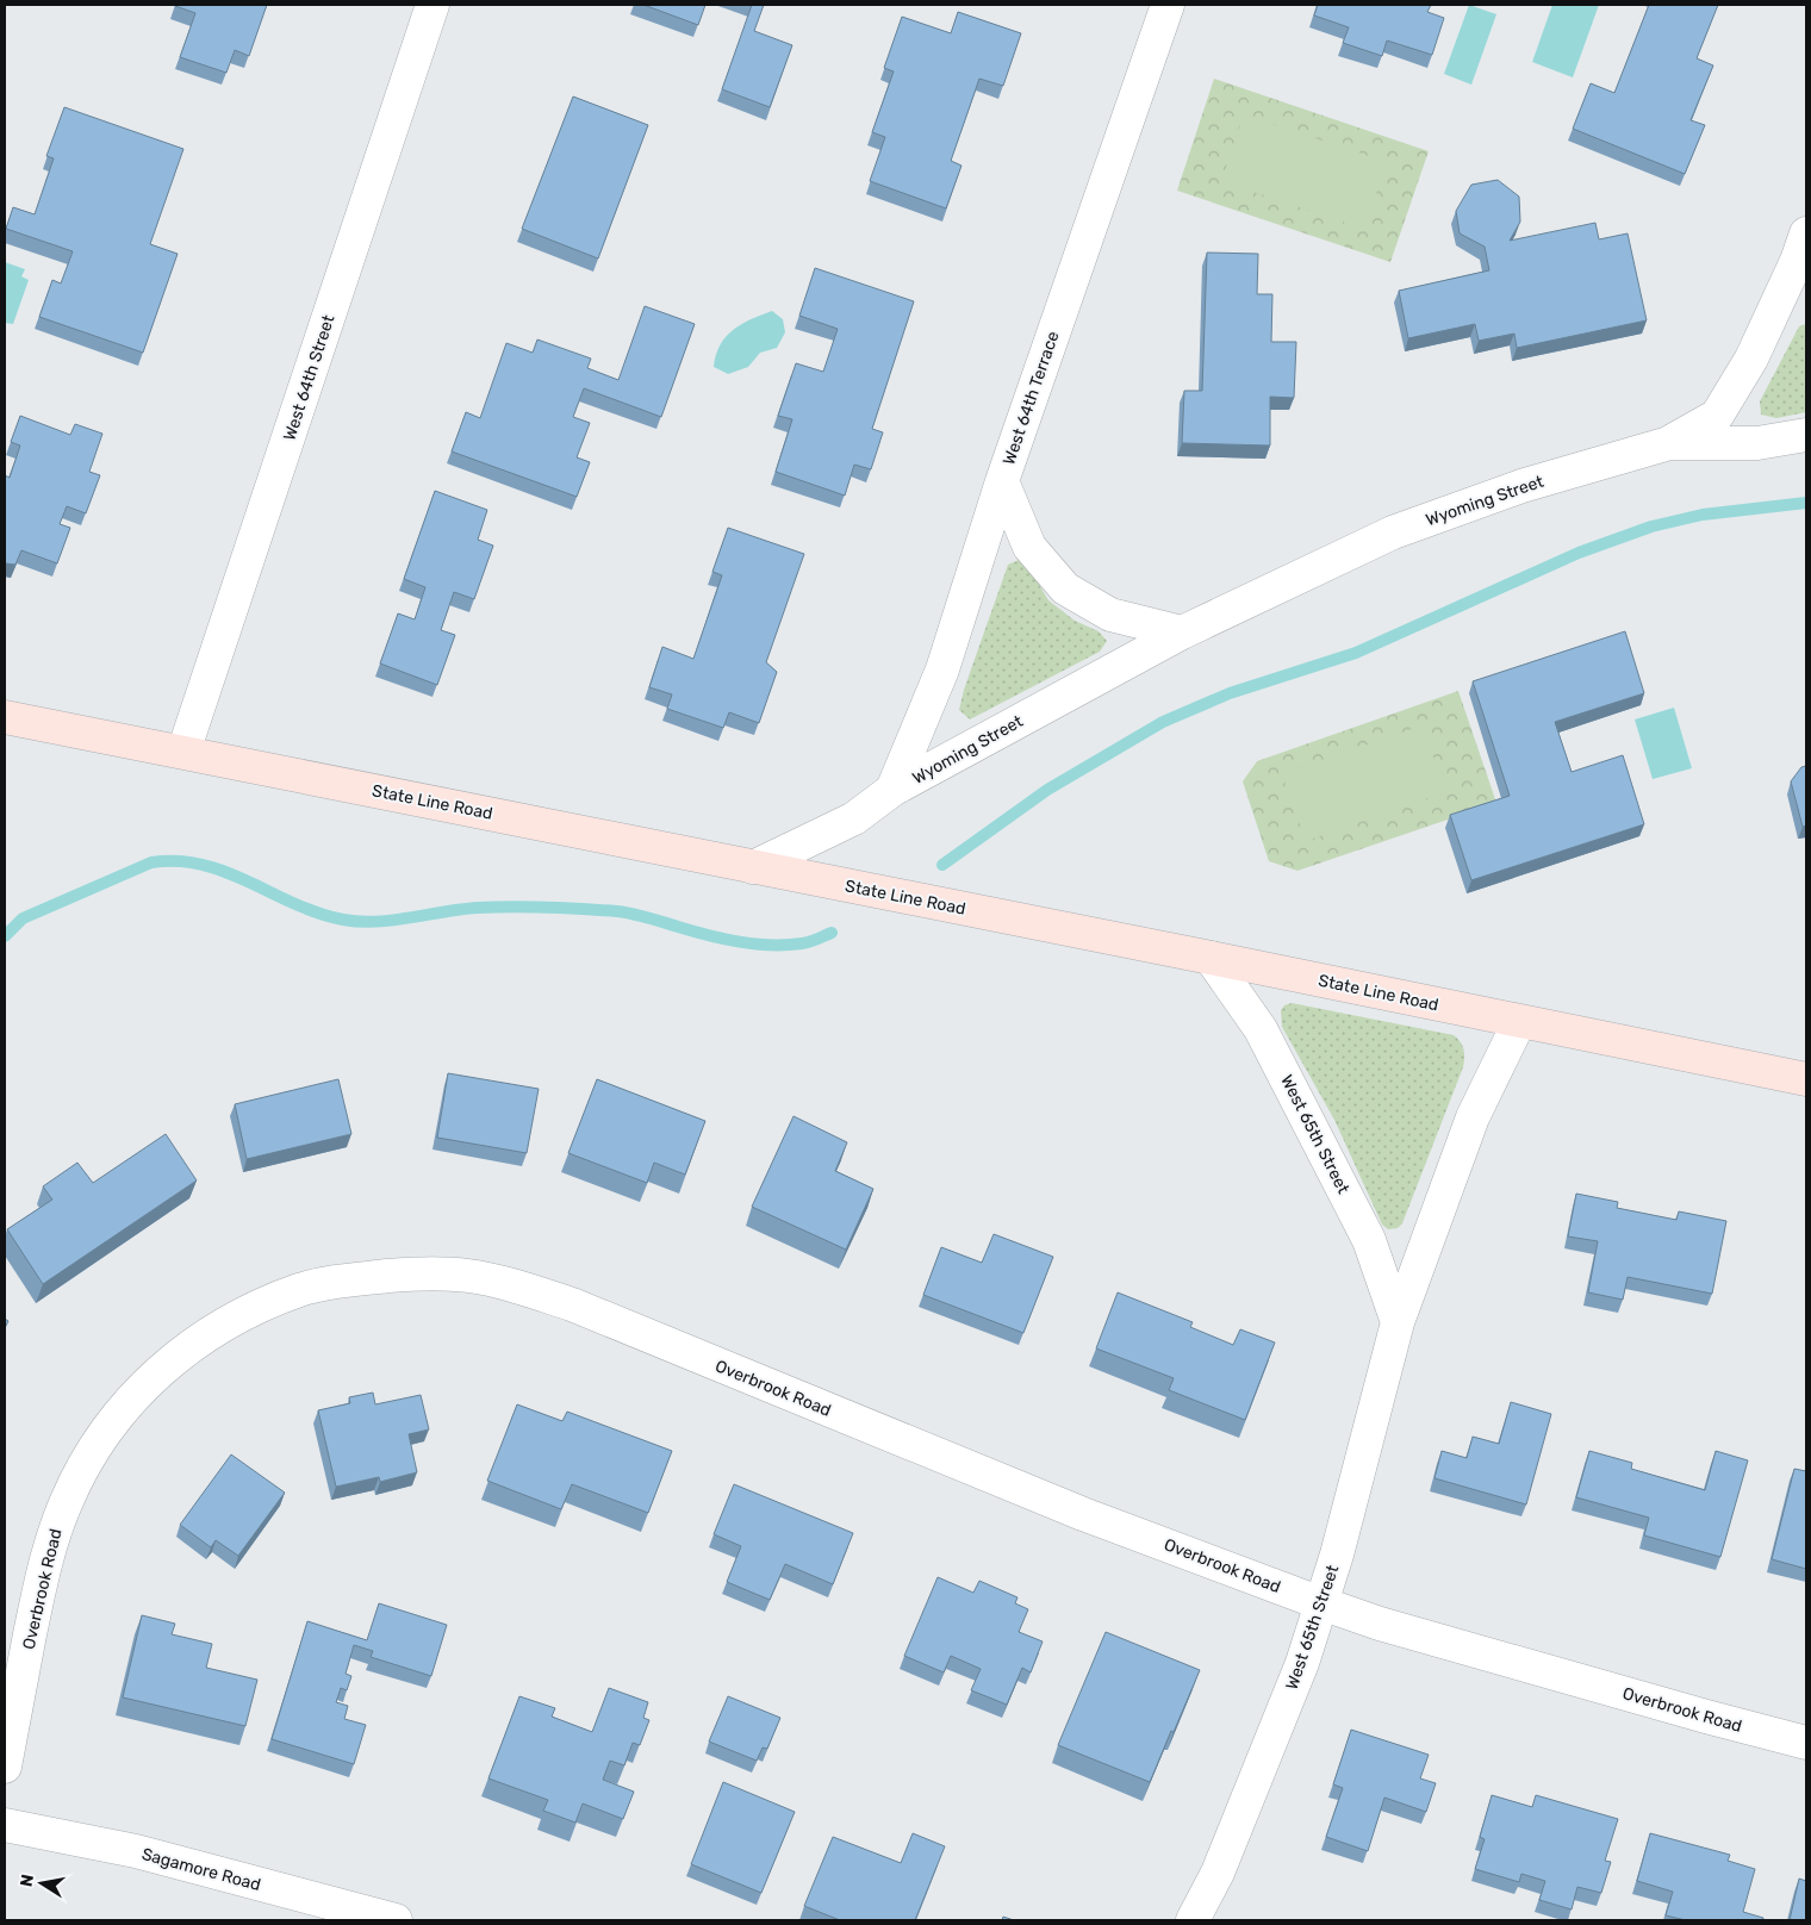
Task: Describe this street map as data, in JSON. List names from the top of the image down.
{
  "streets": {
    "main road": ["State Line Road"],
    "street": [
      "West 64th Street",
      "West 64th Terrace",
      "Wyoming Street",
      "West 65th Street",
      "Overbrook Road",
      "Sagamore Road"
    ]
  },
  "crossings": [
    ["West 64th Street", "State Line Road"],
    ["West 64th Terrace", "Wyoming Street"],
    ["Wyoming Street", "State Line Road"],
    ["State Line Road", "West 65th Street"],
    ["West 65th Street", "Overbrook Road"]
  ],
  "north": "left"
}
